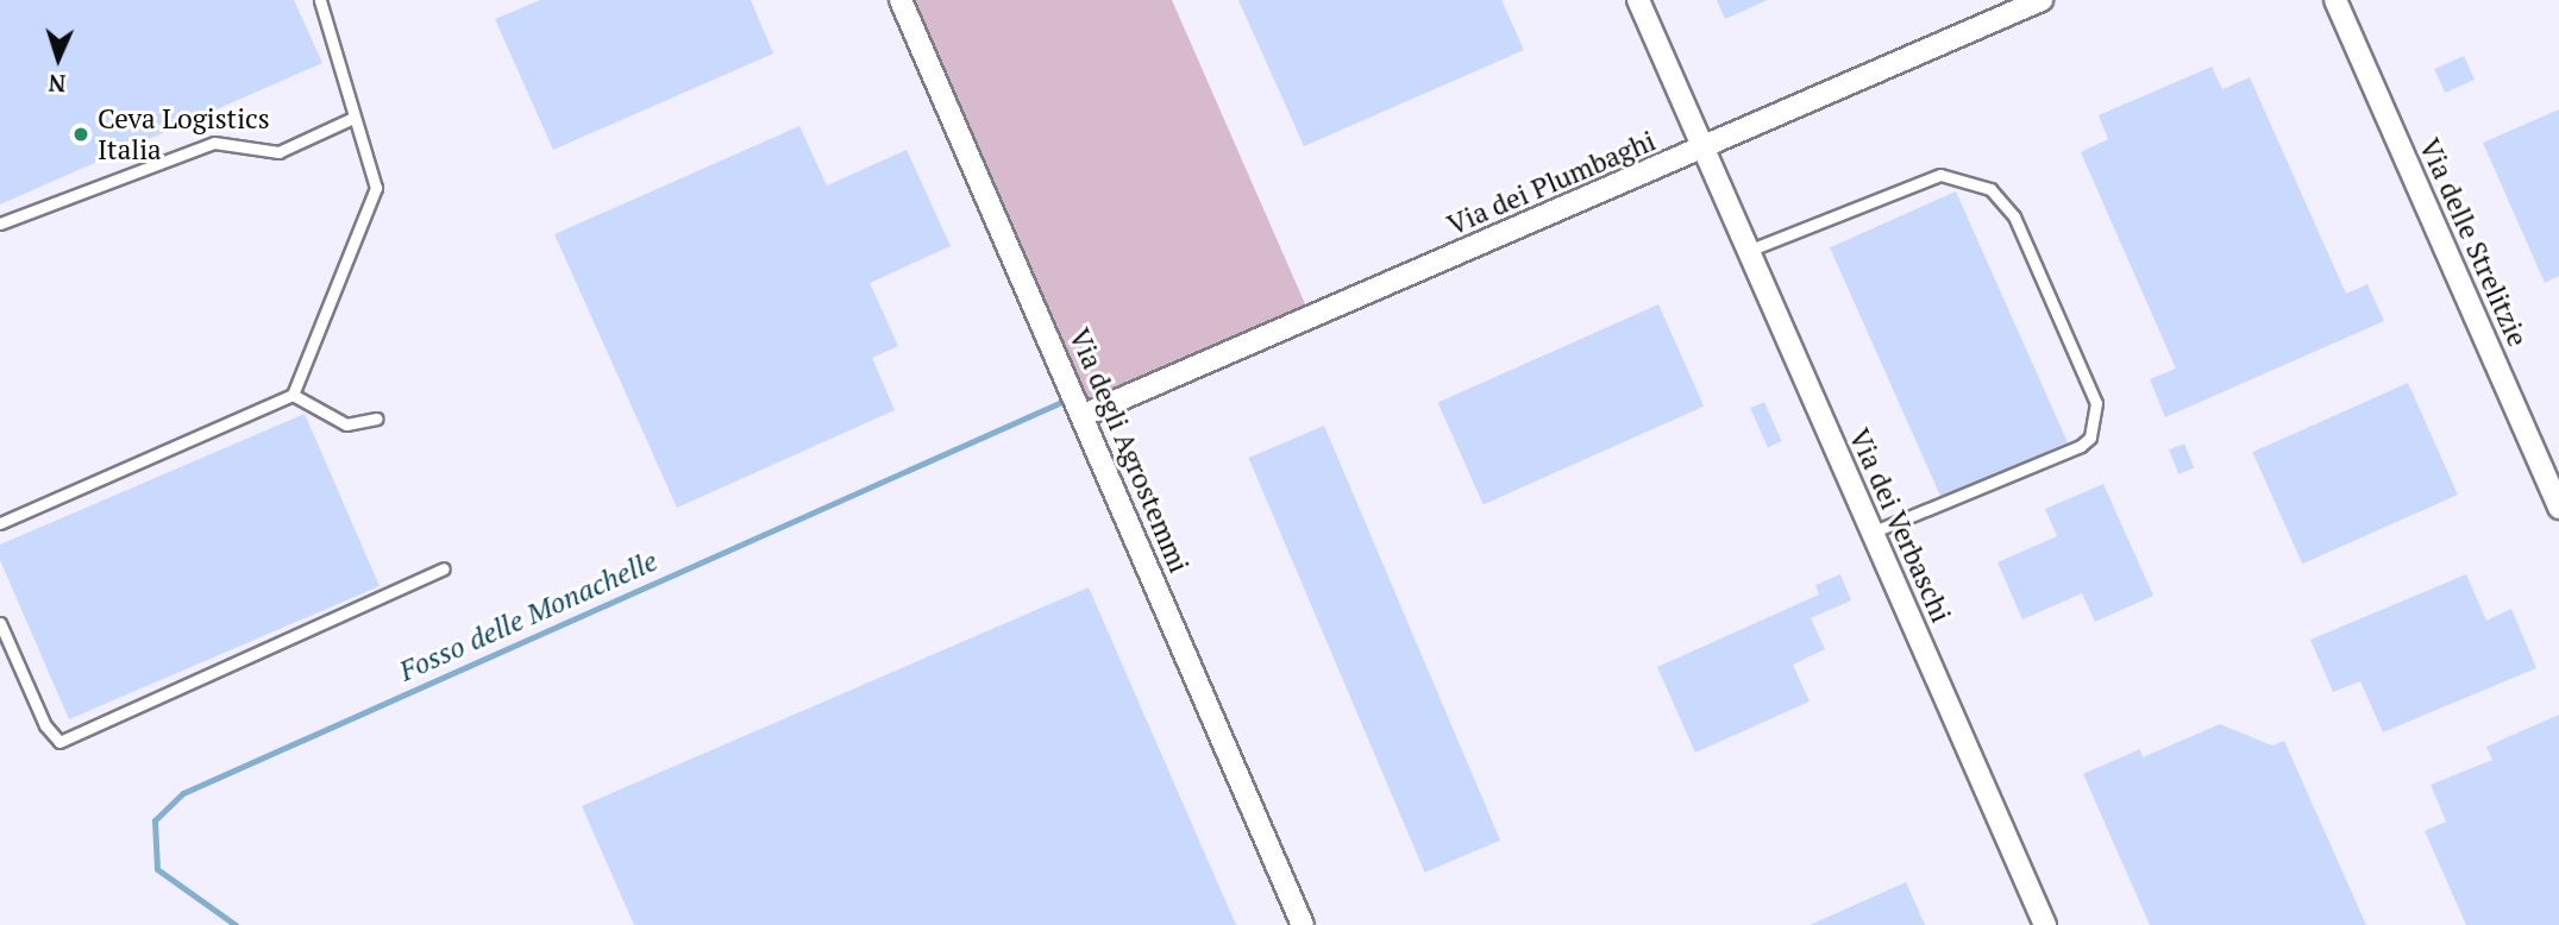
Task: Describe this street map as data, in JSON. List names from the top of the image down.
{
  "streets": {
    "street": [
      "Via dei Plumbaghi",
      "Via delle Strelitzie",
      "Via degli Agrostemmi",
      "Via dei Verbaschi"
    ]
  },
  "crossings": [
    ["Via dei Plumbaghi", "Via degli Agrostemmi"],
    ["Via dei Plumbaghi", "Via dei Verbaschi"]
  ],
  "water": ["Fosso delle Monachelle"],
  "places": ["Ceva Logistics Italia"],
  "north": "bottom"
}
